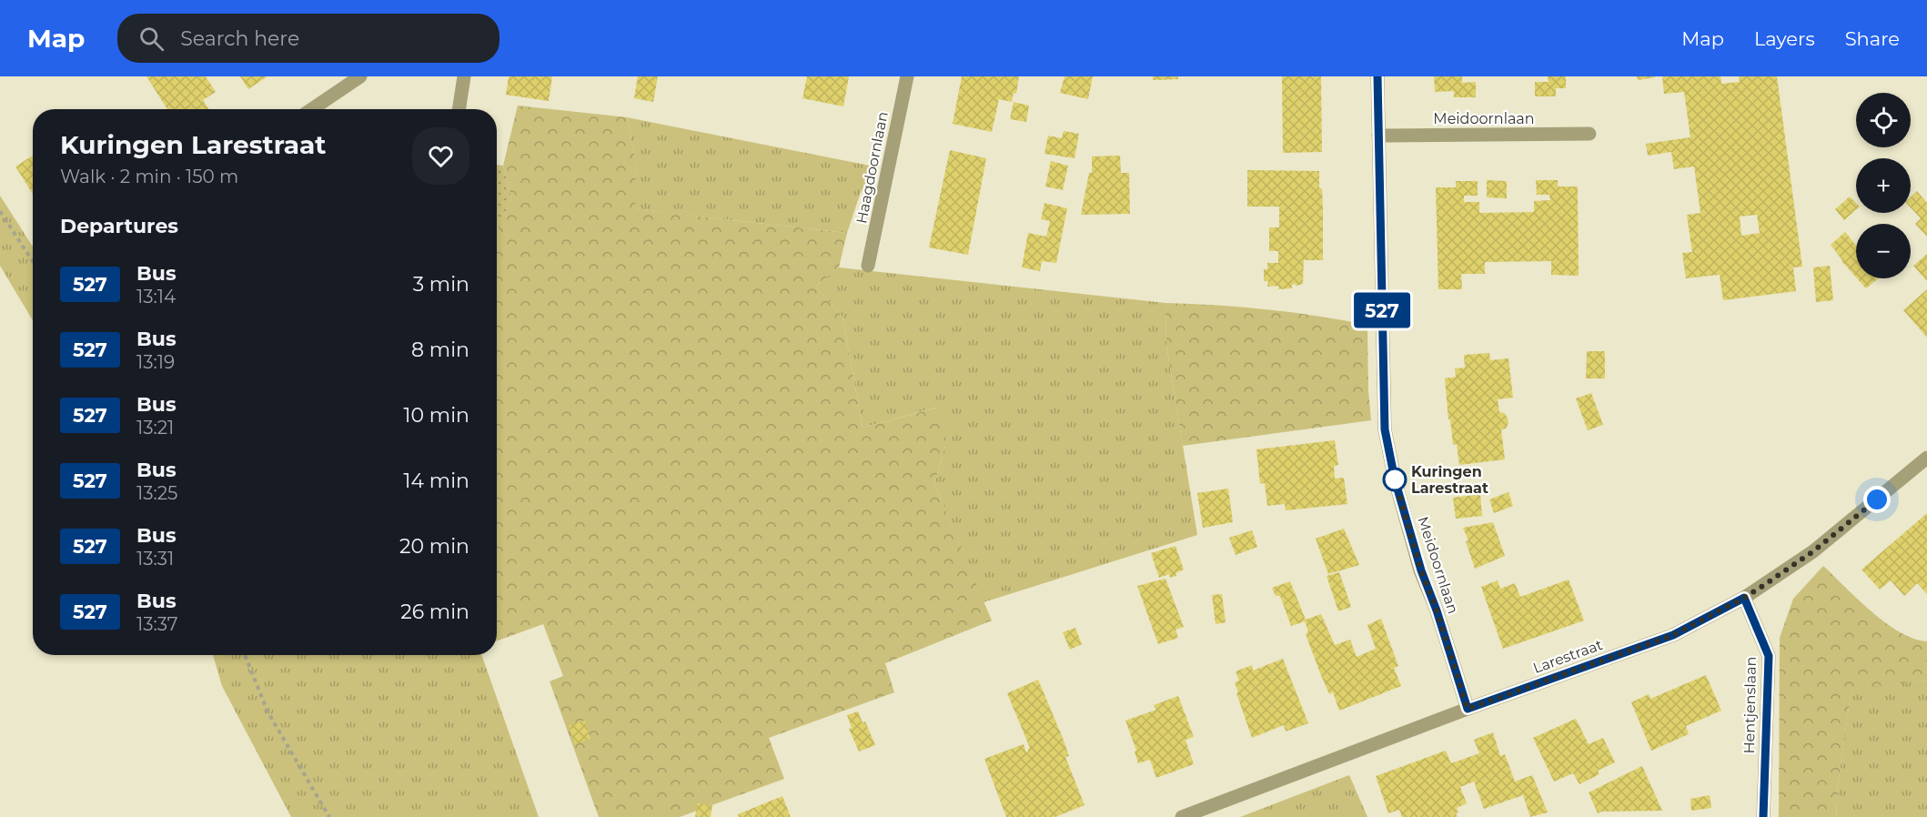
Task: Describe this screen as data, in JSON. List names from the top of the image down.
{
  "streets": {
    "street": [
      "Meidoornlaan",
      "Haagdoornlaan",
      "Larestraat",
      "Hentjenslaan"
    ]
  },
  "crossings": [
    ["Meidoornlaan", "Larestraat"],
    ["Larestraat", "Hentjenslaan"]
  ],
  "places": ["Kuringen Larestraat"],
  "lines": ["bus line 527"],
  "page": {
    "header": "Map",
    "search": "Search here",
    "nav": ["Map", "Layers", "Share"],
    "on_map": "527",
    "map_buttons": ["+", "−"],
    "heading": [
      ["Kuringen Larestraat", "Walk · 2 min · 150 m"],
      "Departures"
    ],
    "list": [
      {
        "mark": "527",
        "name": "Bus",
        "note": "13:14",
        "value": "3 min"
      },
      {
        "mark": "527",
        "name": "Bus",
        "note": "13:19",
        "value": "8 min"
      },
      {
        "mark": "527",
        "name": "Bus",
        "note": "13:21",
        "value": "10 min"
      },
      {
        "mark": "527",
        "name": "Bus",
        "note": "13:25",
        "value": "14 min"
      },
      {
        "mark": "527",
        "name": "Bus",
        "note": "13:31",
        "value": "20 min"
      },
      {
        "mark": "527",
        "name": "Bus",
        "note": "13:37",
        "value": "26 min"
      }
    ]
  }
}
